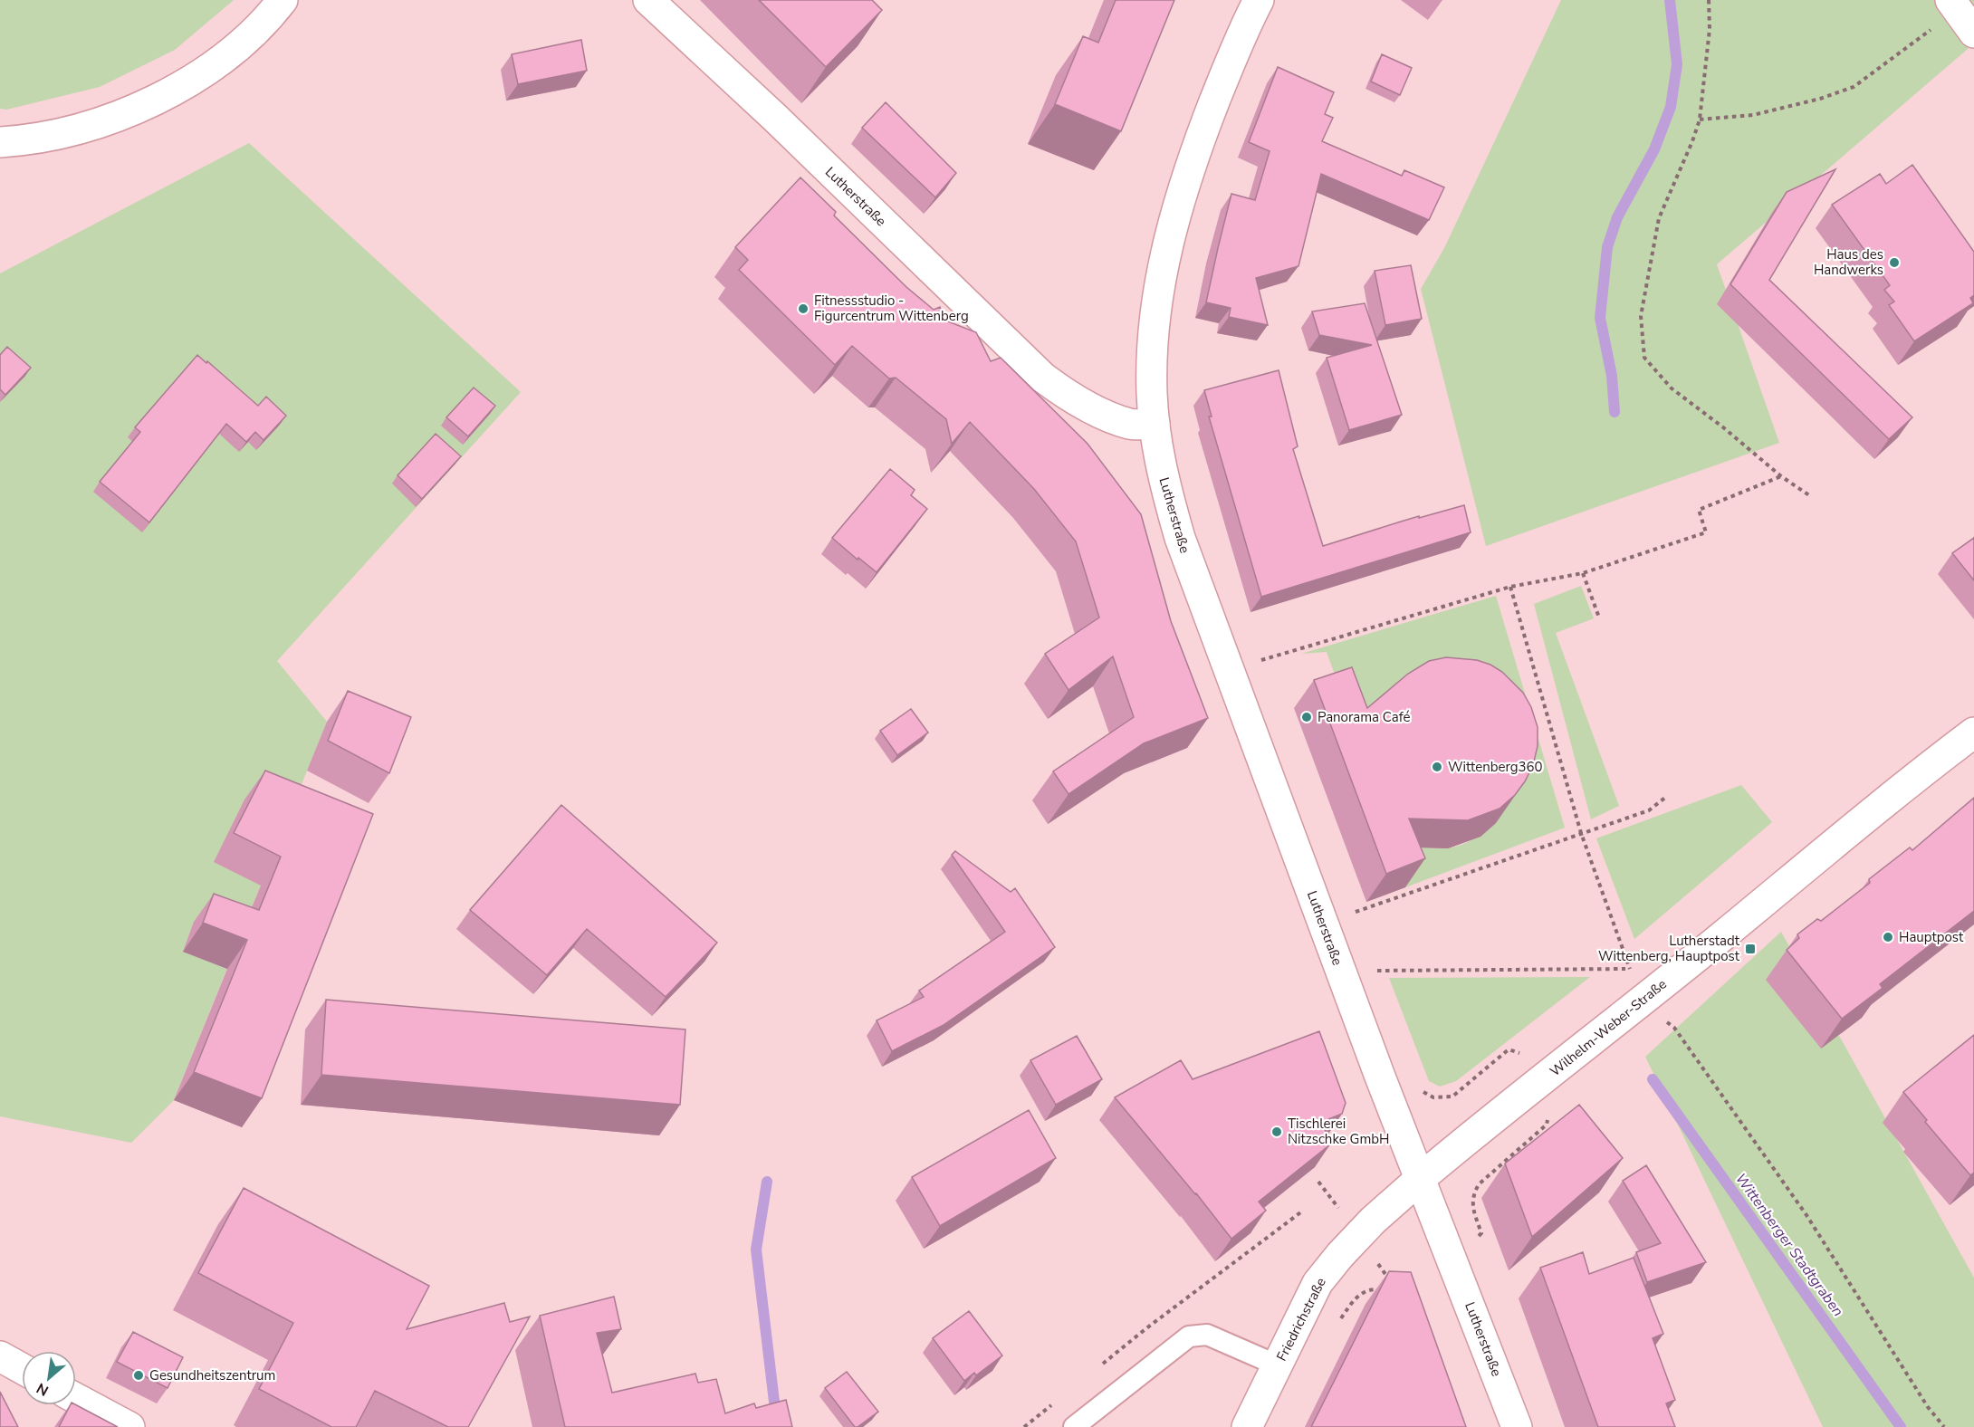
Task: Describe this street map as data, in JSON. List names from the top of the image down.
{
  "streets": {
    "street": ["Lutherstraße", "Wilhelm-Weber-Straße", "Friedrichstraße"]
  },
  "crossings": [
    ["Lutherstraße", "Wilhelm-Weber-Straße"],
    ["Lutherstraße", "Friedrichstraße"],
    ["Wilhelm-Weber-Straße", "Friedrichstraße"]
  ],
  "water": ["Wittenberger Stadtgraben"],
  "places": {
    "other": [
      "Haus des Handwerks",
      "Fitnessstudio - Figurcentrum Wittenberg",
      "Panorama Café",
      "Wittenberg360",
      "Hauptpost",
      "Tischlerei Nitzschke GmbH",
      "Gesundheitszentrum"
    ],
    "transit": ["Lutherstadt Wittenberg, Hauptpost"]
  },
  "north": "bottom left"
}
